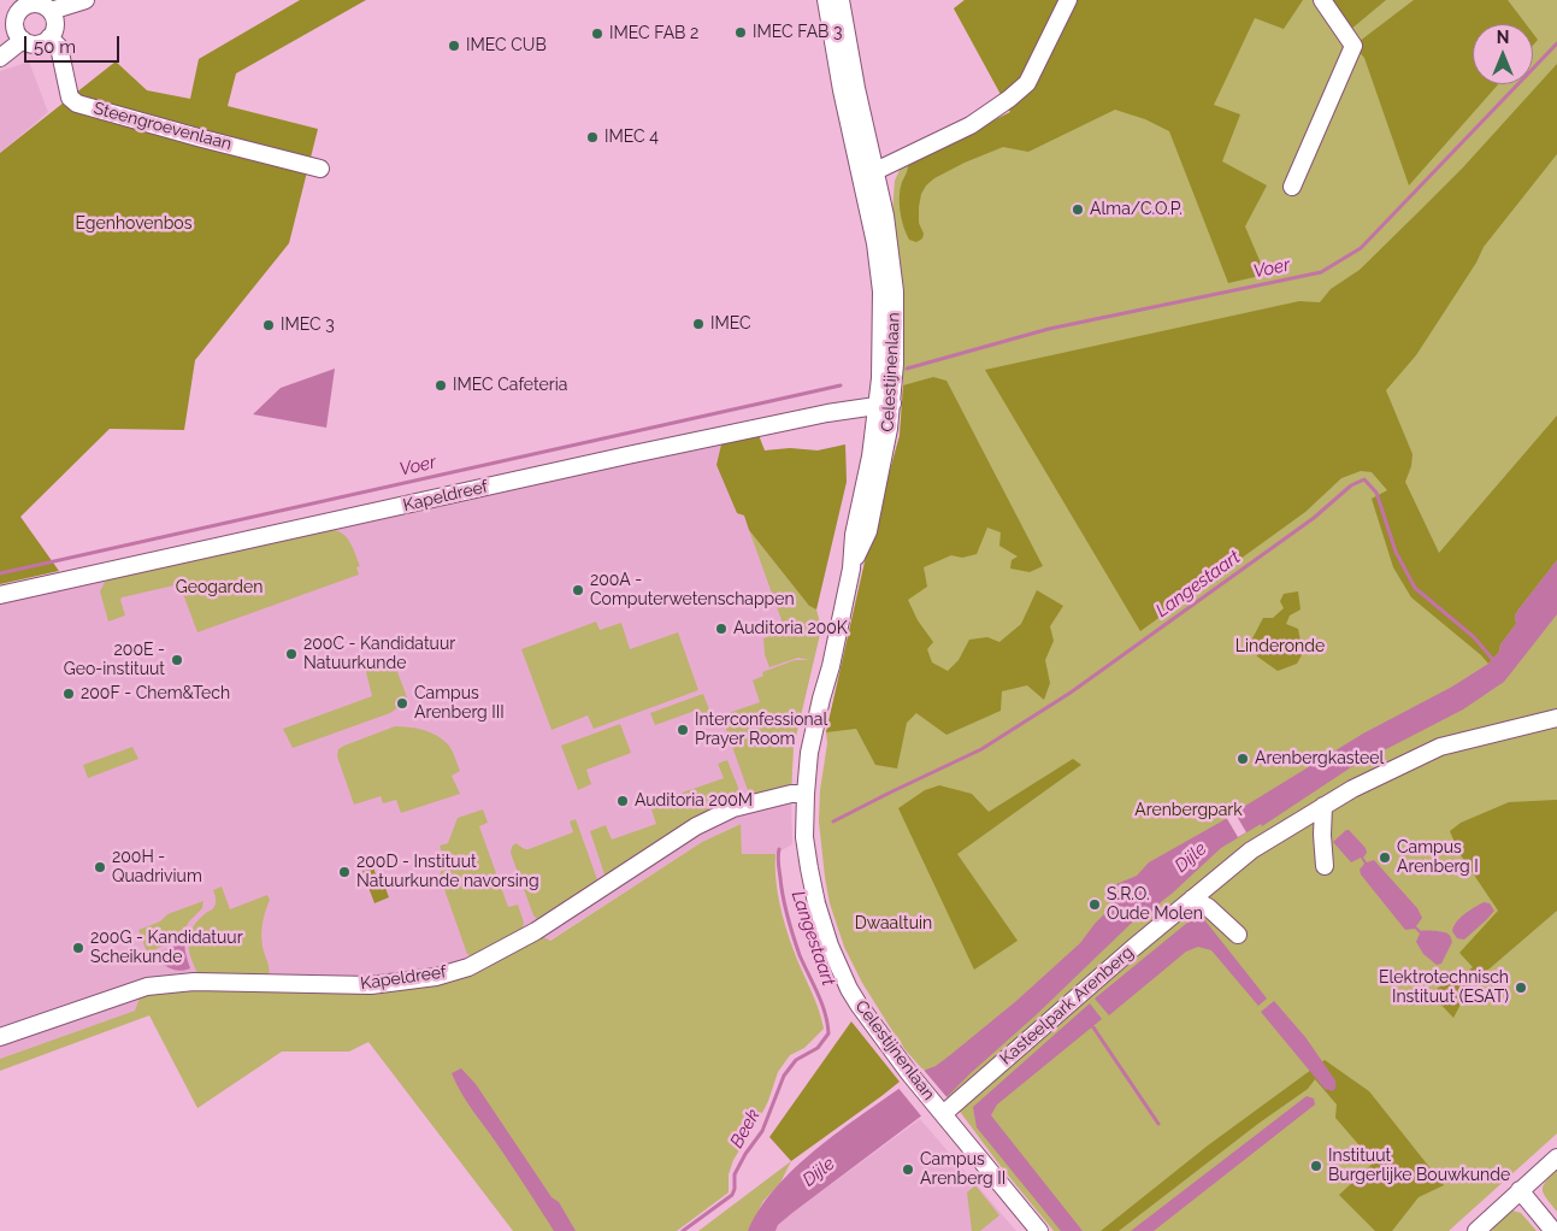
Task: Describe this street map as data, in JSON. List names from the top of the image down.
{
  "streets": {
    "street": [
      "Steengroevenlaan",
      "Celestijnenlaan",
      "Kapeldreef",
      "Kasteelpark Arenberg"
    ]
  },
  "crossings": [
    ["Celestijnenlaan", "Kapeldreef"],
    ["Celestijnenlaan", "Kasteelpark Arenberg"]
  ],
  "water": [
    "Voer",
    "Langestaart",
    "Dijle",
    "Beek"
  ],
  "parks": [
    "Egenhovenbos",
    "Geogarden",
    "Linderonde",
    "Arenbergpark",
    "Dwaaltuin"
  ],
  "places": [
    "IMEC FAB 3",
    "IMEC FAB 2",
    "IMEC CUB",
    "IMEC 4",
    "Alma/C.O.P.",
    "IMEC",
    "IMEC 3",
    "IMEC Cafeteria",
    "200A - Computerwetenschappen",
    "Auditoria 200K",
    "200C - Kandidatuur Natuurkunde",
    "200E - Geo-instituut",
    "200F - Chem&Tech",
    "Campus Arenberg III",
    "Interconfessional Prayer Room",
    "Arenbergkasteel",
    "Auditoria 200M",
    "Campus Arenberg I",
    "200H - Quadrivium",
    "200D - Instituut Natuurkunde navorsing",
    "S.R.O. Oude Molen",
    "200G - Kandidatuur Scheikunde",
    "Elektrotechnisch Instituut (ESAT)",
    "Instituut Burgerlijke Bouwkunde",
    "Campus Arenberg II"
  ],
  "scale_bar": "50 m",
  "north": "top"
}
